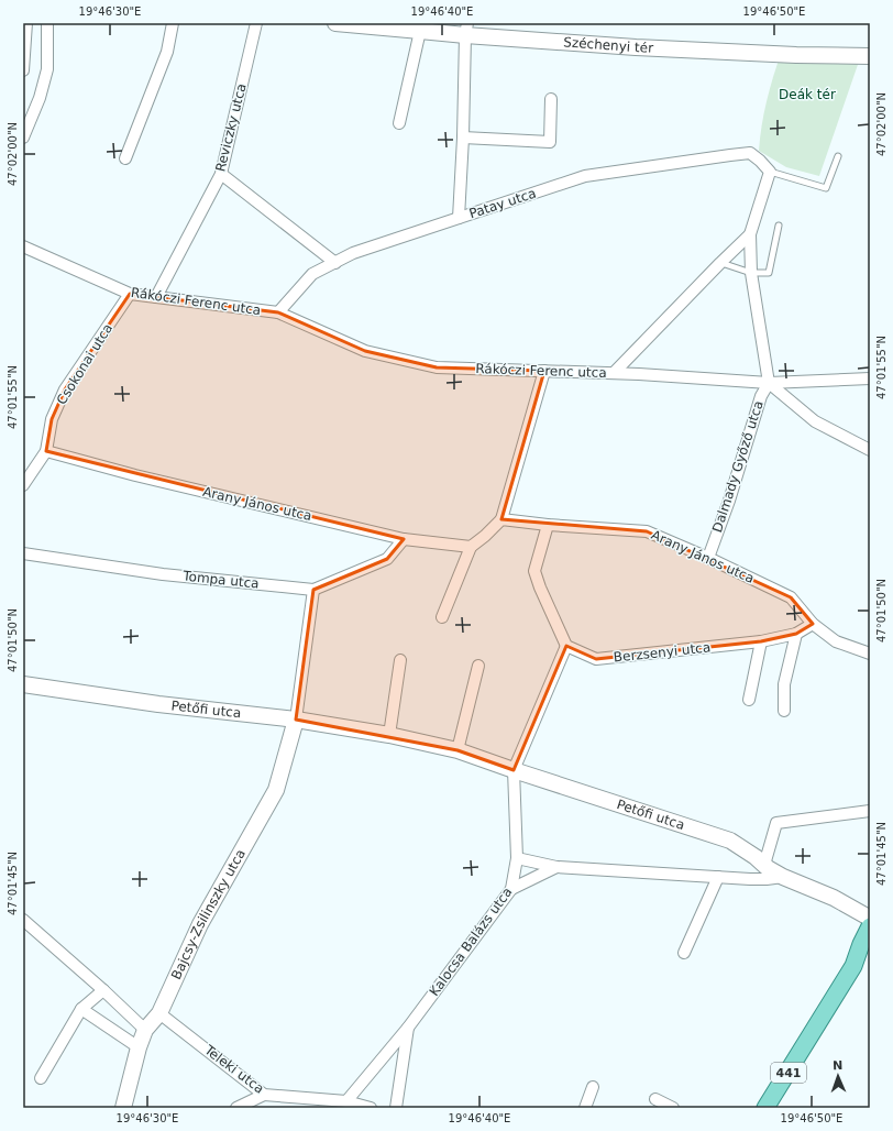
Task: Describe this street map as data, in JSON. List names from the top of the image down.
{
  "streets": {
    "main road": ["441"],
    "street": [
      "Széchenyi tér",
      "Reviczky utca",
      "Patay utca",
      "Rákóczi Ferenc utca",
      "Csokonai utca",
      "Dalmady Győző utca",
      "Arany János utca",
      "Tompa utca",
      "Berzsenyi utca",
      "Petőfi utca",
      "Bajcsy-Zsilinszky utca",
      "Kalocsa Balázs utca",
      "Teleki utca"
    ]
  },
  "crossings": [
    ["Reviczky utca", "Rákóczi Ferenc utca"],
    ["Patay utca", "Rákóczi Ferenc utca"],
    ["Rákóczi Ferenc utca", "Csokonai utca"],
    ["Rákóczi Ferenc utca", "Dalmady Győző utca"],
    ["Csokonai utca", "Arany János utca"],
    ["Dalmady Győző utca", "Arany János utca"],
    ["Arany János utca", "Tompa utca"],
    ["Arany János utca", "Berzsenyi utca"],
    ["Petőfi utca", "Bajcsy-Zsilinszky utca"],
    ["Petőfi utca", "Kalocsa Balázs utca"],
    ["Petőfi utca", "441"],
    ["Bajcsy-Zsilinszky utca", "Teleki utca"],
    ["Kalocsa Balázs utca", "Teleki utca"]
  ],
  "parks": ["Deák tér"],
  "north": "top",
  "coordinates": [
    "19°46'30\"E",
    "19°46'40\"E",
    "19°46'50\"E",
    "47°02'00\"N",
    "47°01'55\"N",
    "47°01'50\"N",
    "47°01'45\"N"
  ]
}
